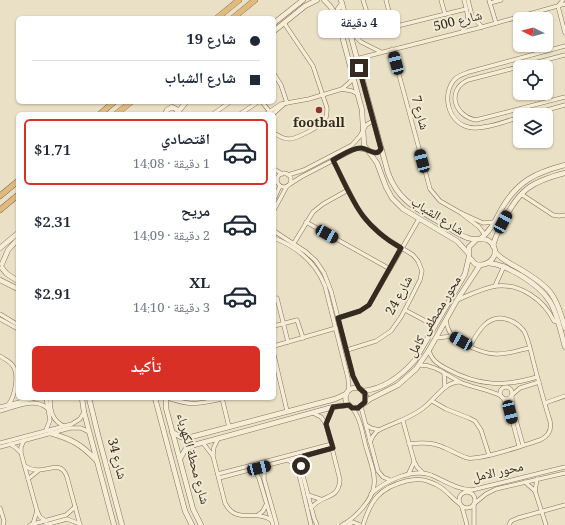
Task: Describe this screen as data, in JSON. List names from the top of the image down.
{
  "streets": {
    "street": [
      "شارع 500",
      "شارع 7",
      "شارع الشباب",
      "شارع 24",
      "محور مصطفى كامل",
      "شارع 34",
      "شارع محطة الكهرباء",
      "محور الامل"
    ]
  },
  "crossings": [
    ["شارع 500", "شارع 7"],
    ["شارع 500", "شارع الشباب"],
    ["شارع الشباب", "محور مصطفى كامل"]
  ],
  "places": ["football"],
  "north": "left",
  "page": {
    "bubble": "4 دقيقة",
    "banner": ["شارع 19", "شارع الشباب"],
    "list": [
      {
        "name": "اقتصادي",
        "note": "1 دقيقة · 14:08",
        "value": "$1.71"
      },
      {
        "name": "مريح",
        "note": "2 دقيقة · 14:09",
        "value": "$2.31"
      },
      {
        "name": "XL",
        "note": "3 دقيقة · 14:10",
        "value": "$2.91"
      }
    ],
    "buttons": "تأكيد"
  }
}
